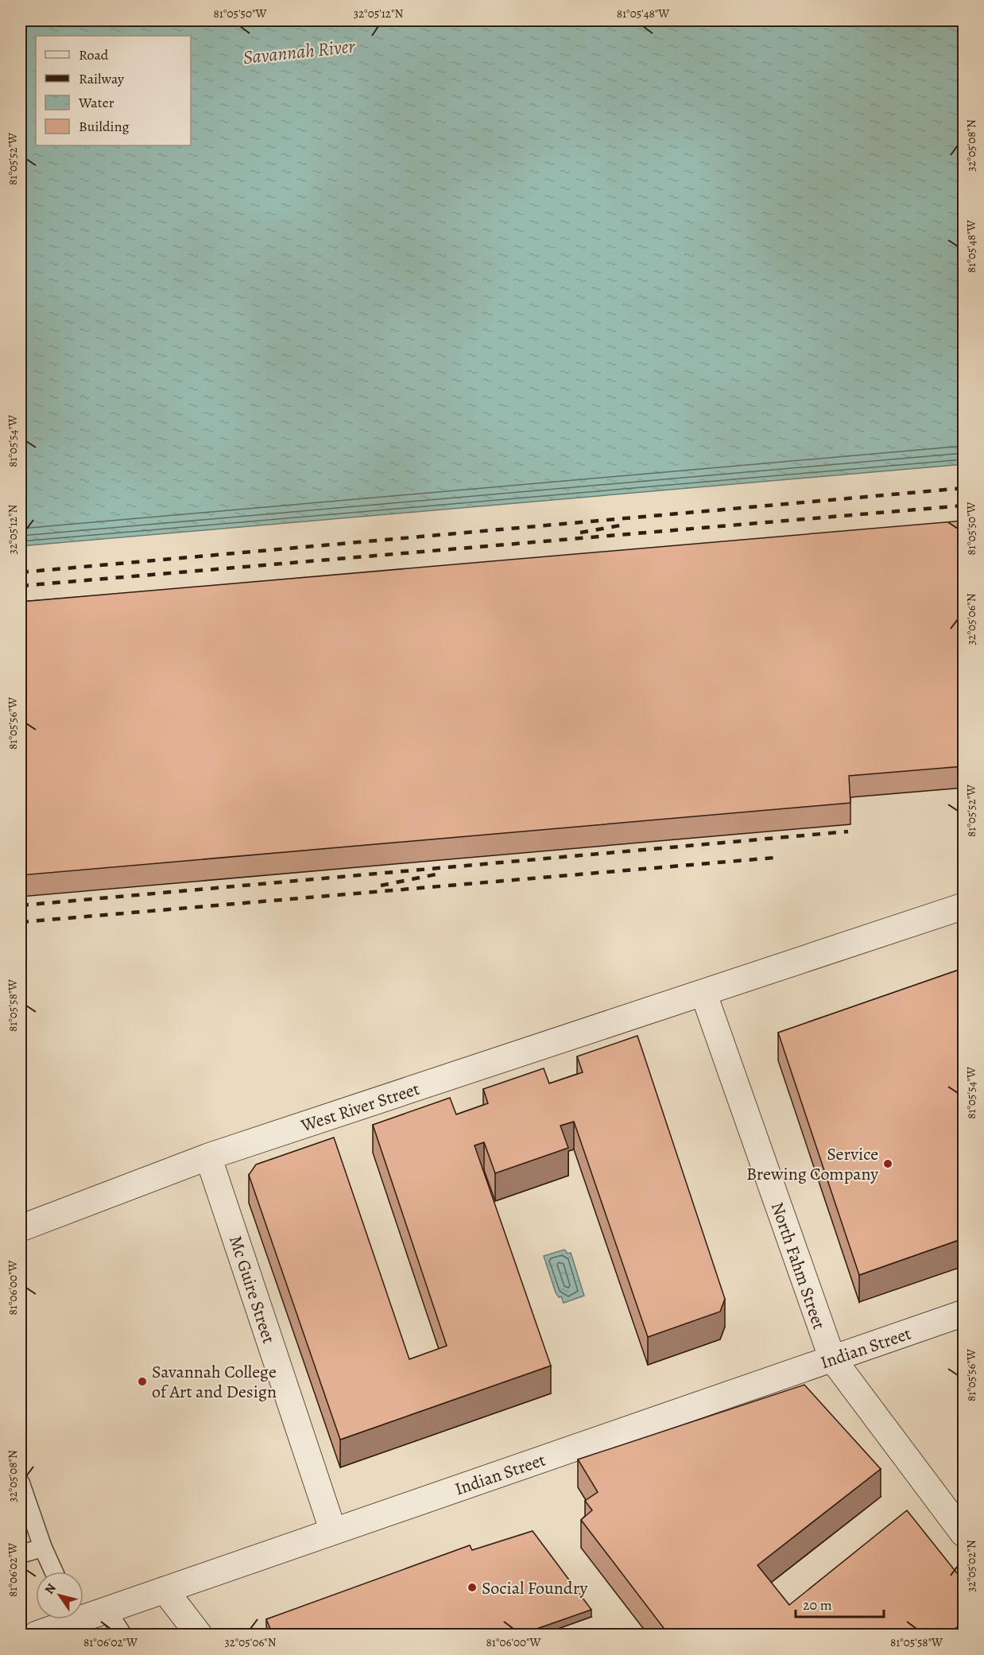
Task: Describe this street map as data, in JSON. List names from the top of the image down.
{
  "streets": {
    "street": [
      "West River Street",
      "North Fahm Street",
      "Mc Guire Street",
      "Indian Street"
    ]
  },
  "crossings": [
    ["West River Street", "North Fahm Street"],
    ["West River Street", "Mc Guire Street"],
    ["North Fahm Street", "Indian Street"],
    ["Mc Guire Street", "Indian Street"]
  ],
  "water": ["Savannah River"],
  "places": ["Service Brewing Company", "Savannah College of Art and Design", "Social Foundry"],
  "legend": [
    "Road",
    "Railway",
    "Water",
    "Building"
  ],
  "scale_bar": "20 m",
  "north": "top left",
  "coordinates": [
    "81°05'50\"W",
    "32°05'12\"N",
    "81°05'48\"W",
    "32°05'08\"N",
    "81°05'52\"W",
    "81°05'54\"W",
    "32°05'06\"N",
    "81°05'56\"W",
    "81°05'58\"W",
    "81°06'00\"W",
    "32°05'02\"N",
    "81°06'02\"W"
  ]
}
